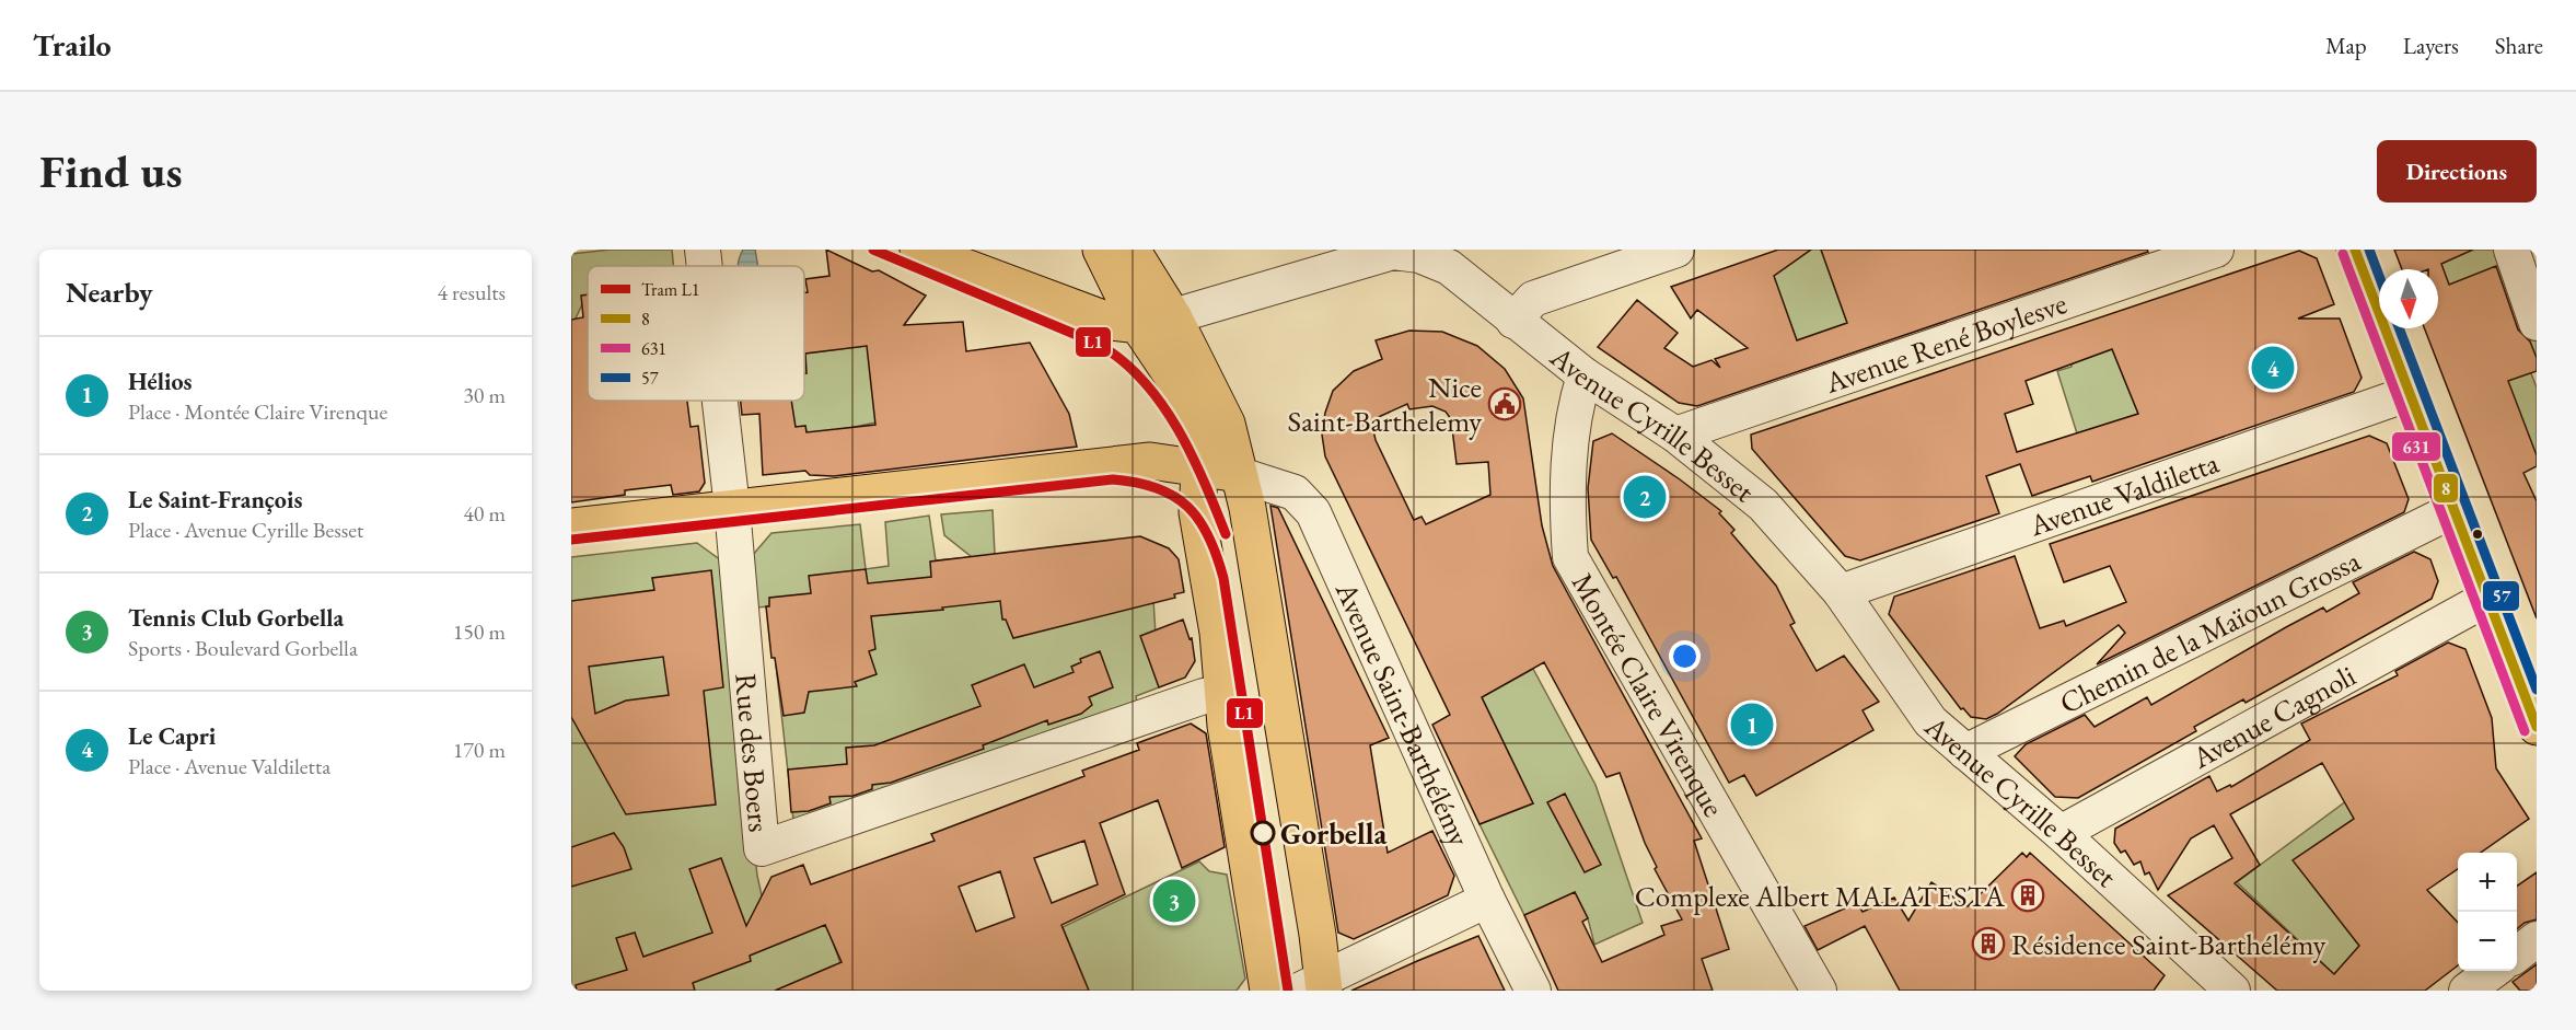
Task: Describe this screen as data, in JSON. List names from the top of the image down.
{
  "streets": {
    "main road": ["Avenue Cyrille Besset"],
    "street": [
      "Avenue René Boylesve",
      "Avenue Valdiletta",
      "Chemin de la Maïoun Grossa",
      "Montée Claire Virenque",
      "Avenue Saint-Barthélémy",
      "Avenue Cagnoli",
      "Rue des Boers"
    ]
  },
  "crossings": [
    ["Avenue René Boylesve", "Avenue Cyrille Besset"],
    ["Avenue Cyrille Besset", "Avenue Valdiletta"],
    ["Avenue Cyrille Besset", "Chemin de la Maïoun Grossa"],
    ["Avenue Cyrille Besset", "Montée Claire Virenque"],
    ["Avenue Cyrille Besset", "Avenue Cagnoli"]
  ],
  "places": {
    "public building": ["Nice Saint-Barthelemy"],
    "other": ["Gorbella"],
    "building": ["Complexe Albert MALATESTA", "Résidence Saint-Barthélémy"]
  },
  "lines": [
    "tram line L1",
    "transit line 8",
    "transit line 57",
    "transit line 631"
  ],
  "legend": [
    "Tram L1",
    "8",
    "631",
    "57"
  ],
  "north": "bottom",
  "page": {
    "header": "Trailo",
    "nav": ["Map", "Layers", "Share"],
    "buttons": "Directions",
    "title": "Find us",
    "heading": ["Nearby", "4 results"],
    "list": [
      {
        "mark": "1",
        "name": "Hélios",
        "note": "Place · Montée Claire Virenque",
        "value": "30 m"
      },
      {
        "mark": "2",
        "name": "Le Saint-François",
        "note": "Place · Avenue Cyrille Besset",
        "value": "40 m"
      },
      {
        "mark": "3",
        "name": "Tennis Club Gorbella",
        "note": "Sports · Boulevard Gorbella",
        "value": "150 m"
      },
      {
        "mark": "4",
        "name": "Le Capri",
        "note": "Place · Avenue Valdiletta",
        "value": "170 m"
      }
    ],
    "pins": [
      "4",
      "2",
      "1",
      "3"
    ],
    "map_buttons": ["+", "−"]
  }
}
